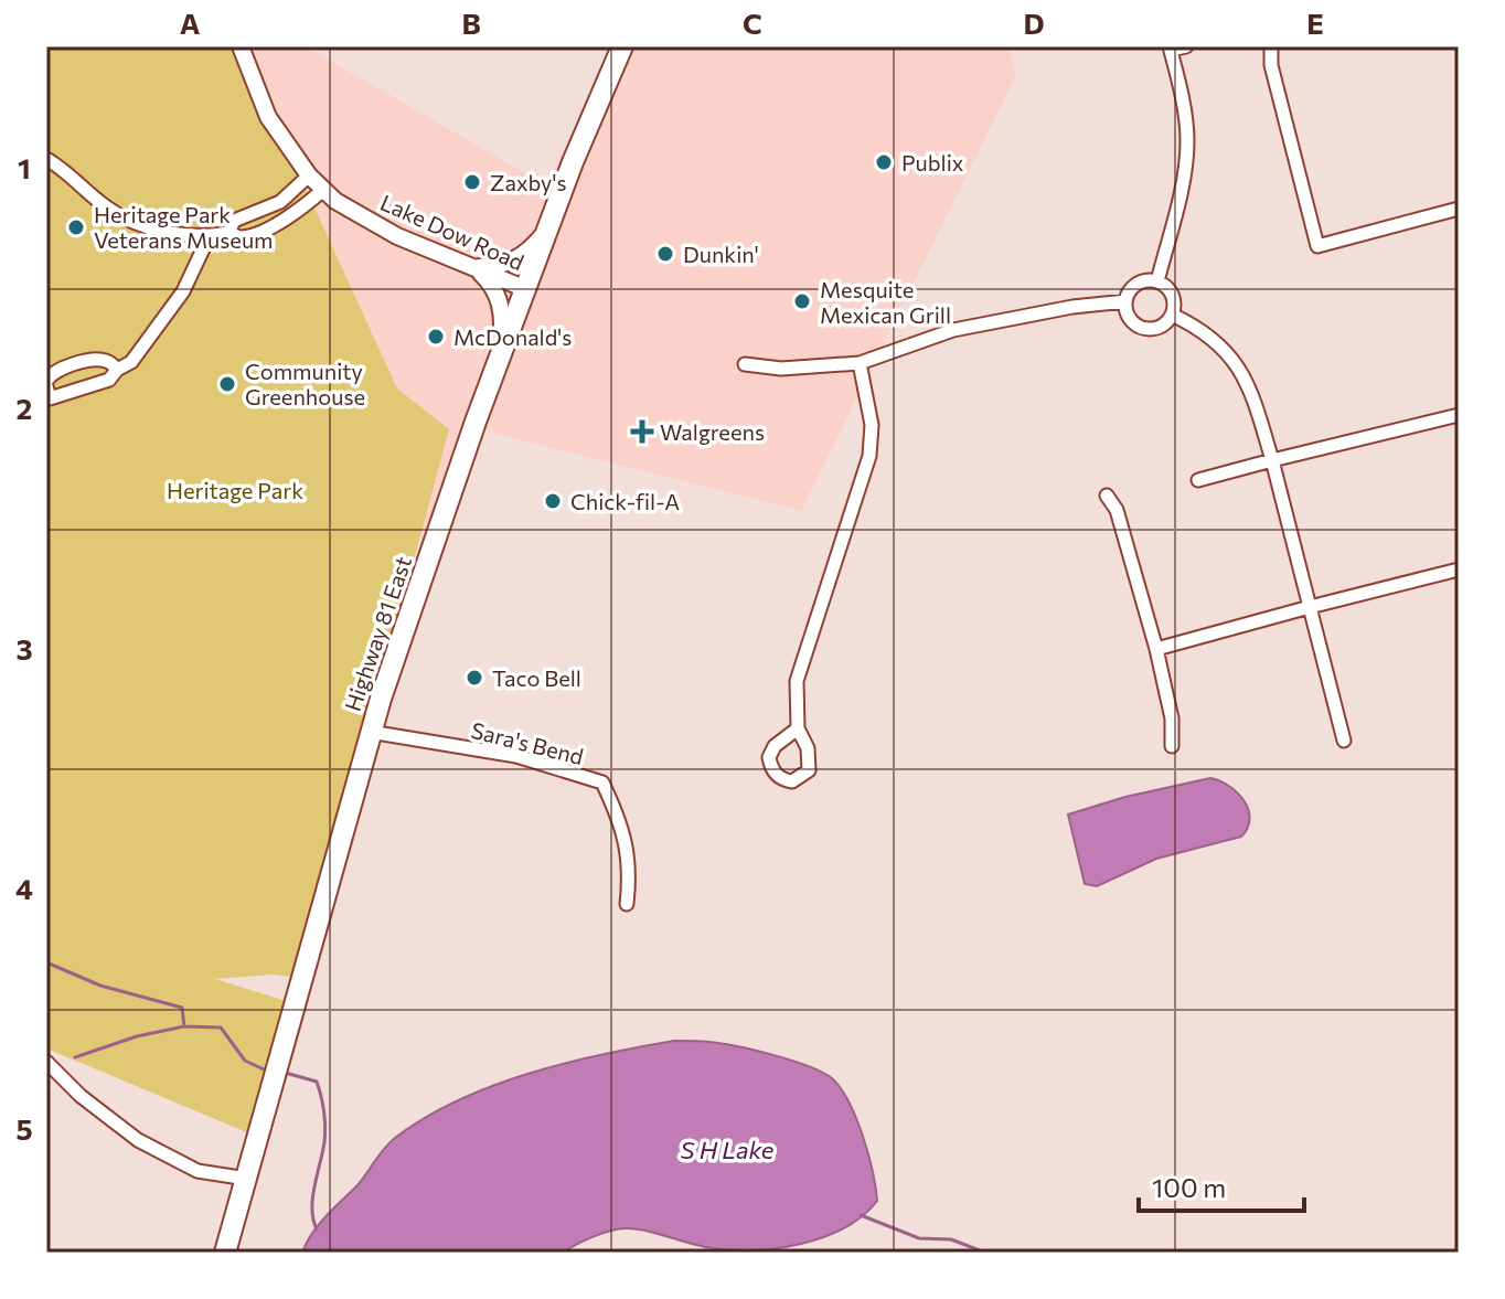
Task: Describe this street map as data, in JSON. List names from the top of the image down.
{
  "streets": {
    "main road": ["Highway 81 East"],
    "street": ["Lake Dow Road", "Sara's Bend"]
  },
  "crossings": [
    ["Lake Dow Road", "Highway 81 East"],
    ["Highway 81 East", "Sara's Bend"]
  ],
  "water": ["S H Lake"],
  "parks": ["Heritage Park"],
  "places": {
    "other": [
      "Publix",
      "Zaxby's",
      "Heritage Park Veterans Museum",
      "Dunkin'",
      "Mesquite Mexican Grill",
      "McDonald's",
      "Community Greenhouse",
      "Chick-fil-A",
      "Taco Bell"
    ],
    "health": ["Walgreens"]
  },
  "scale_bar": "100 m",
  "grid": {
    "columns": [
      "A",
      "B",
      "C",
      "D",
      "E"
    ],
    "rows": [
      "1",
      "2",
      "3",
      "4",
      "5"
    ]
  }
}
